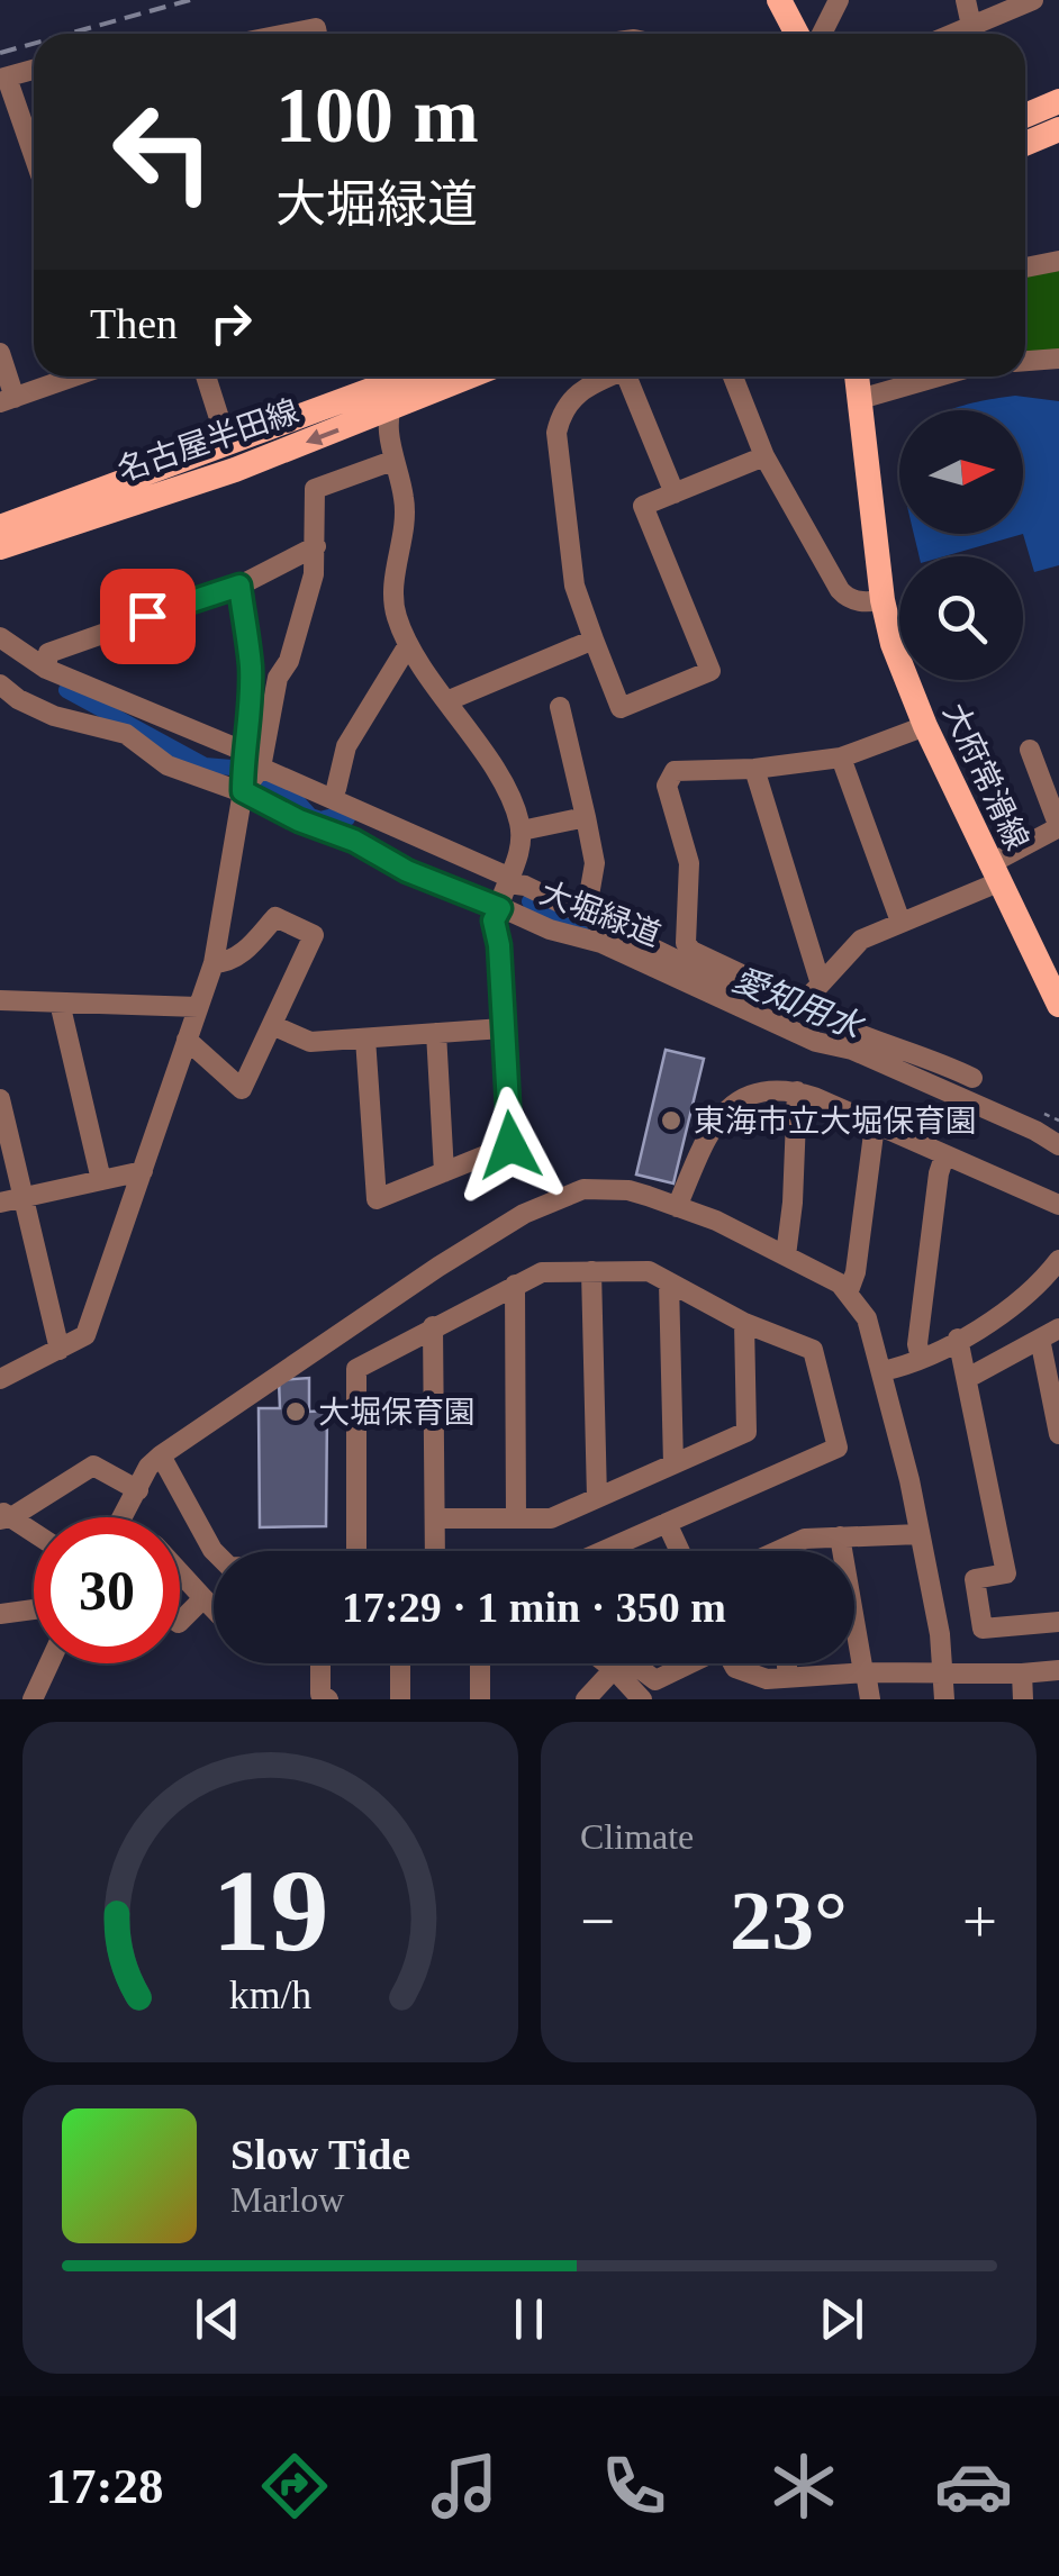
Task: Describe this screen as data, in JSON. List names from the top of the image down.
{
  "streets": {
    "main road": ["名古屋半田線", "大府常滑線"],
    "street": ["大堀緑道"]
  },
  "water": ["愛知用水"],
  "places": ["東海市立大堀保育園", "大堀保育園"],
  "north": "right",
  "page": {
    "turn": ["100 m", "大堀緑道"],
    "then": "Then",
    "limit": "30",
    "trip": "17:29 · 1 min · 350 m",
    "tile": "Climate",
    "heat": ["−", "23°", "+"],
    "song": ["Slow Tide", "Marlow"],
    "tabs": "17:28",
    "gauge": ["19", "km/h"]
  }
}
